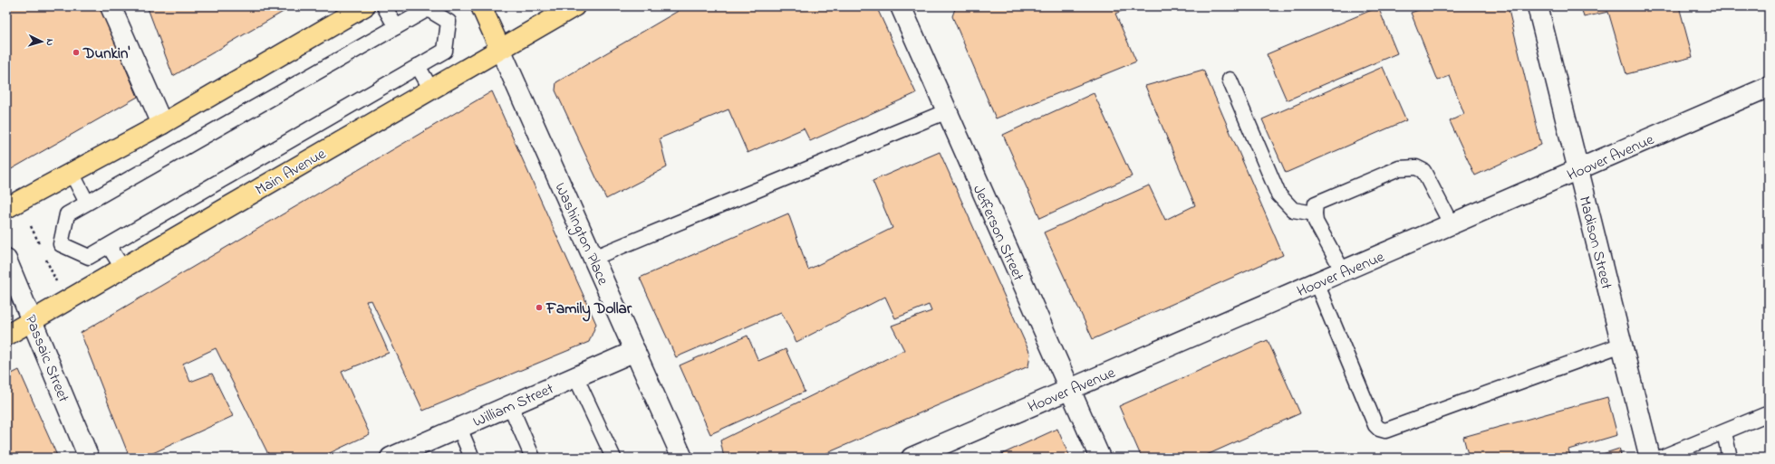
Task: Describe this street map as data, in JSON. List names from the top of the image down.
{
  "streets": {
    "main road": [
      "Hoover Avenue",
      "Main Avenue",
      "Jefferson Street",
      "Washington Place",
      "Madison Street",
      "Passaic Street",
      "William Street"
    ]
  },
  "crossings": [
    ["Hoover Avenue", "Jefferson Street"],
    ["Hoover Avenue", "Madison Street"],
    ["Main Avenue", "Washington Place"],
    ["Main Avenue", "Passaic Street"],
    ["Washington Place", "William Street"]
  ],
  "places": ["Dunkin'", "Family Dollar"],
  "north": "right"
}
